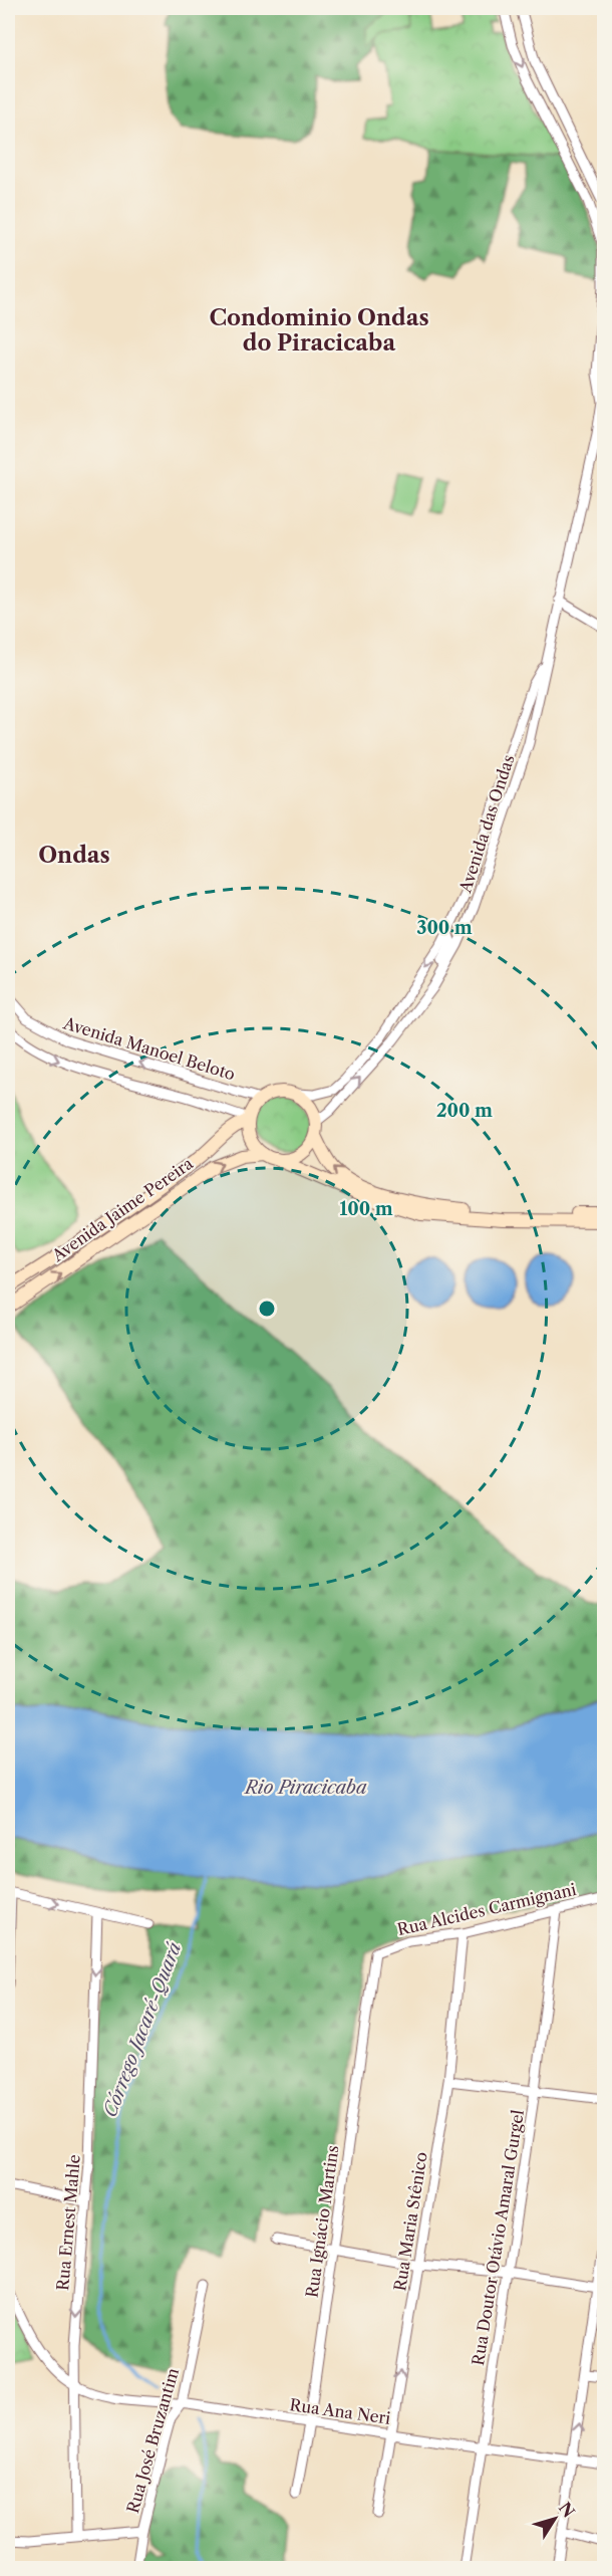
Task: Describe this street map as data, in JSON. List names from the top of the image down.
{
  "streets": {
    "main road": ["Avenida Jaime Pereira"],
    "street": [
      "Avenida das Ondas",
      "Avenida Manoel Beloto",
      "Rua Alcides Carmignani",
      "Rua Ignácio Martins",
      "Rua Maria Stênico",
      "Rua Ernest Mahle",
      "Rua Doutor Otávio Amaral Gurgel",
      "Rua Ana Neri",
      "Rua José Bruzantim"
    ]
  },
  "crossings": [
    ["Avenida das Ondas", "Avenida Manoel Beloto"],
    ["Avenida das Ondas", "Avenida Jaime Pereira"],
    ["Avenida Manoel Beloto", "Avenida Jaime Pereira"],
    ["Rua Alcides Carmignani", "Rua Ignácio Martins"],
    ["Rua Alcides Carmignani", "Rua Maria Stênico"],
    ["Rua Alcides Carmignani", "Rua Doutor Otávio Amaral Gurgel"],
    ["Rua Ignácio Martins", "Rua Ana Neri"],
    ["Rua Maria Stênico", "Rua Ana Neri"],
    ["Rua Ernest Mahle", "Rua Ana Neri"],
    ["Rua Doutor Otávio Amaral Gurgel", "Rua Ana Neri"],
    ["Rua Ana Neri", "Rua José Bruzantim"]
  ],
  "one_way": ["Rua Ernest Mahle"],
  "districts": ["Condominio Ondas do Piracicaba", "Ondas"],
  "water": ["Rio Piracicaba", "Córrego Jacaré-Quará"],
  "north": "top right",
  "rings": ["300 m", "200 m", "100 m"]
}
